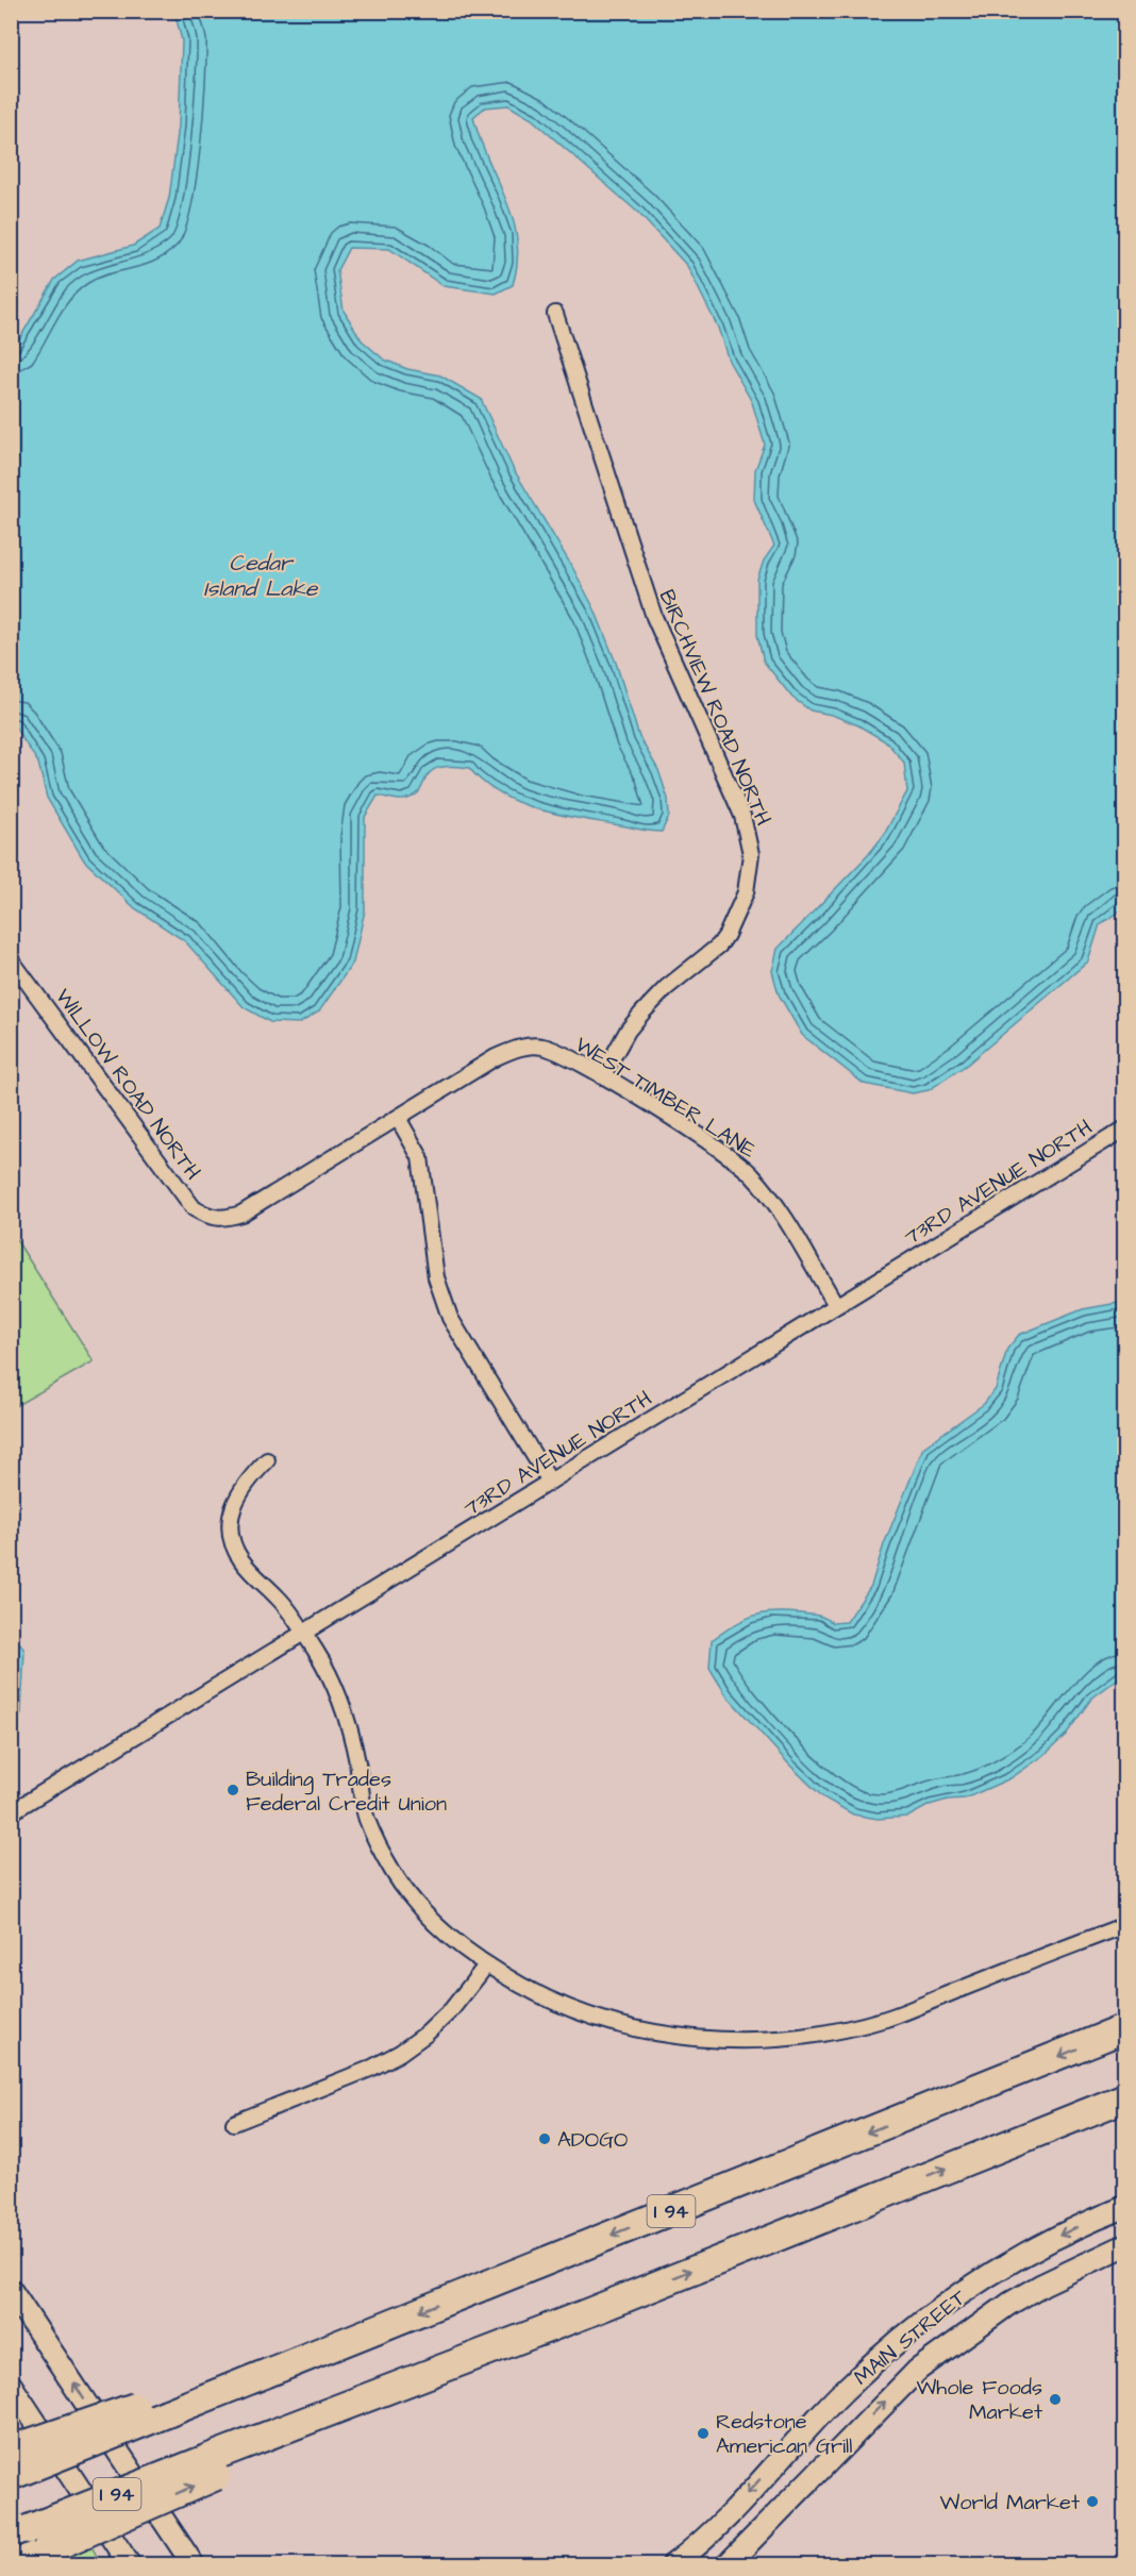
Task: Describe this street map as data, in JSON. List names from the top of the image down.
{
  "streets": {
    "highway": ["I 94"],
    "street": [
      "BIRCHVIEW ROAD NORTH",
      "WILLOW ROAD NORTH",
      "WEST TIMBER LANE",
      "73RD AVENUE NORTH",
      "MAIN STREET"
    ]
  },
  "crossings": [
    ["BIRCHVIEW ROAD NORTH", "WEST TIMBER LANE"],
    ["WILLOW ROAD NORTH", "WEST TIMBER LANE"],
    ["WEST TIMBER LANE", "73RD AVENUE NORTH"]
  ],
  "water": ["Cedar Island Lake"],
  "places": [
    "Building Trades Federal Credit Union",
    "ADOGO",
    "Whole Foods Market",
    "Redstone American Grill",
    "World Market"
  ]
}
